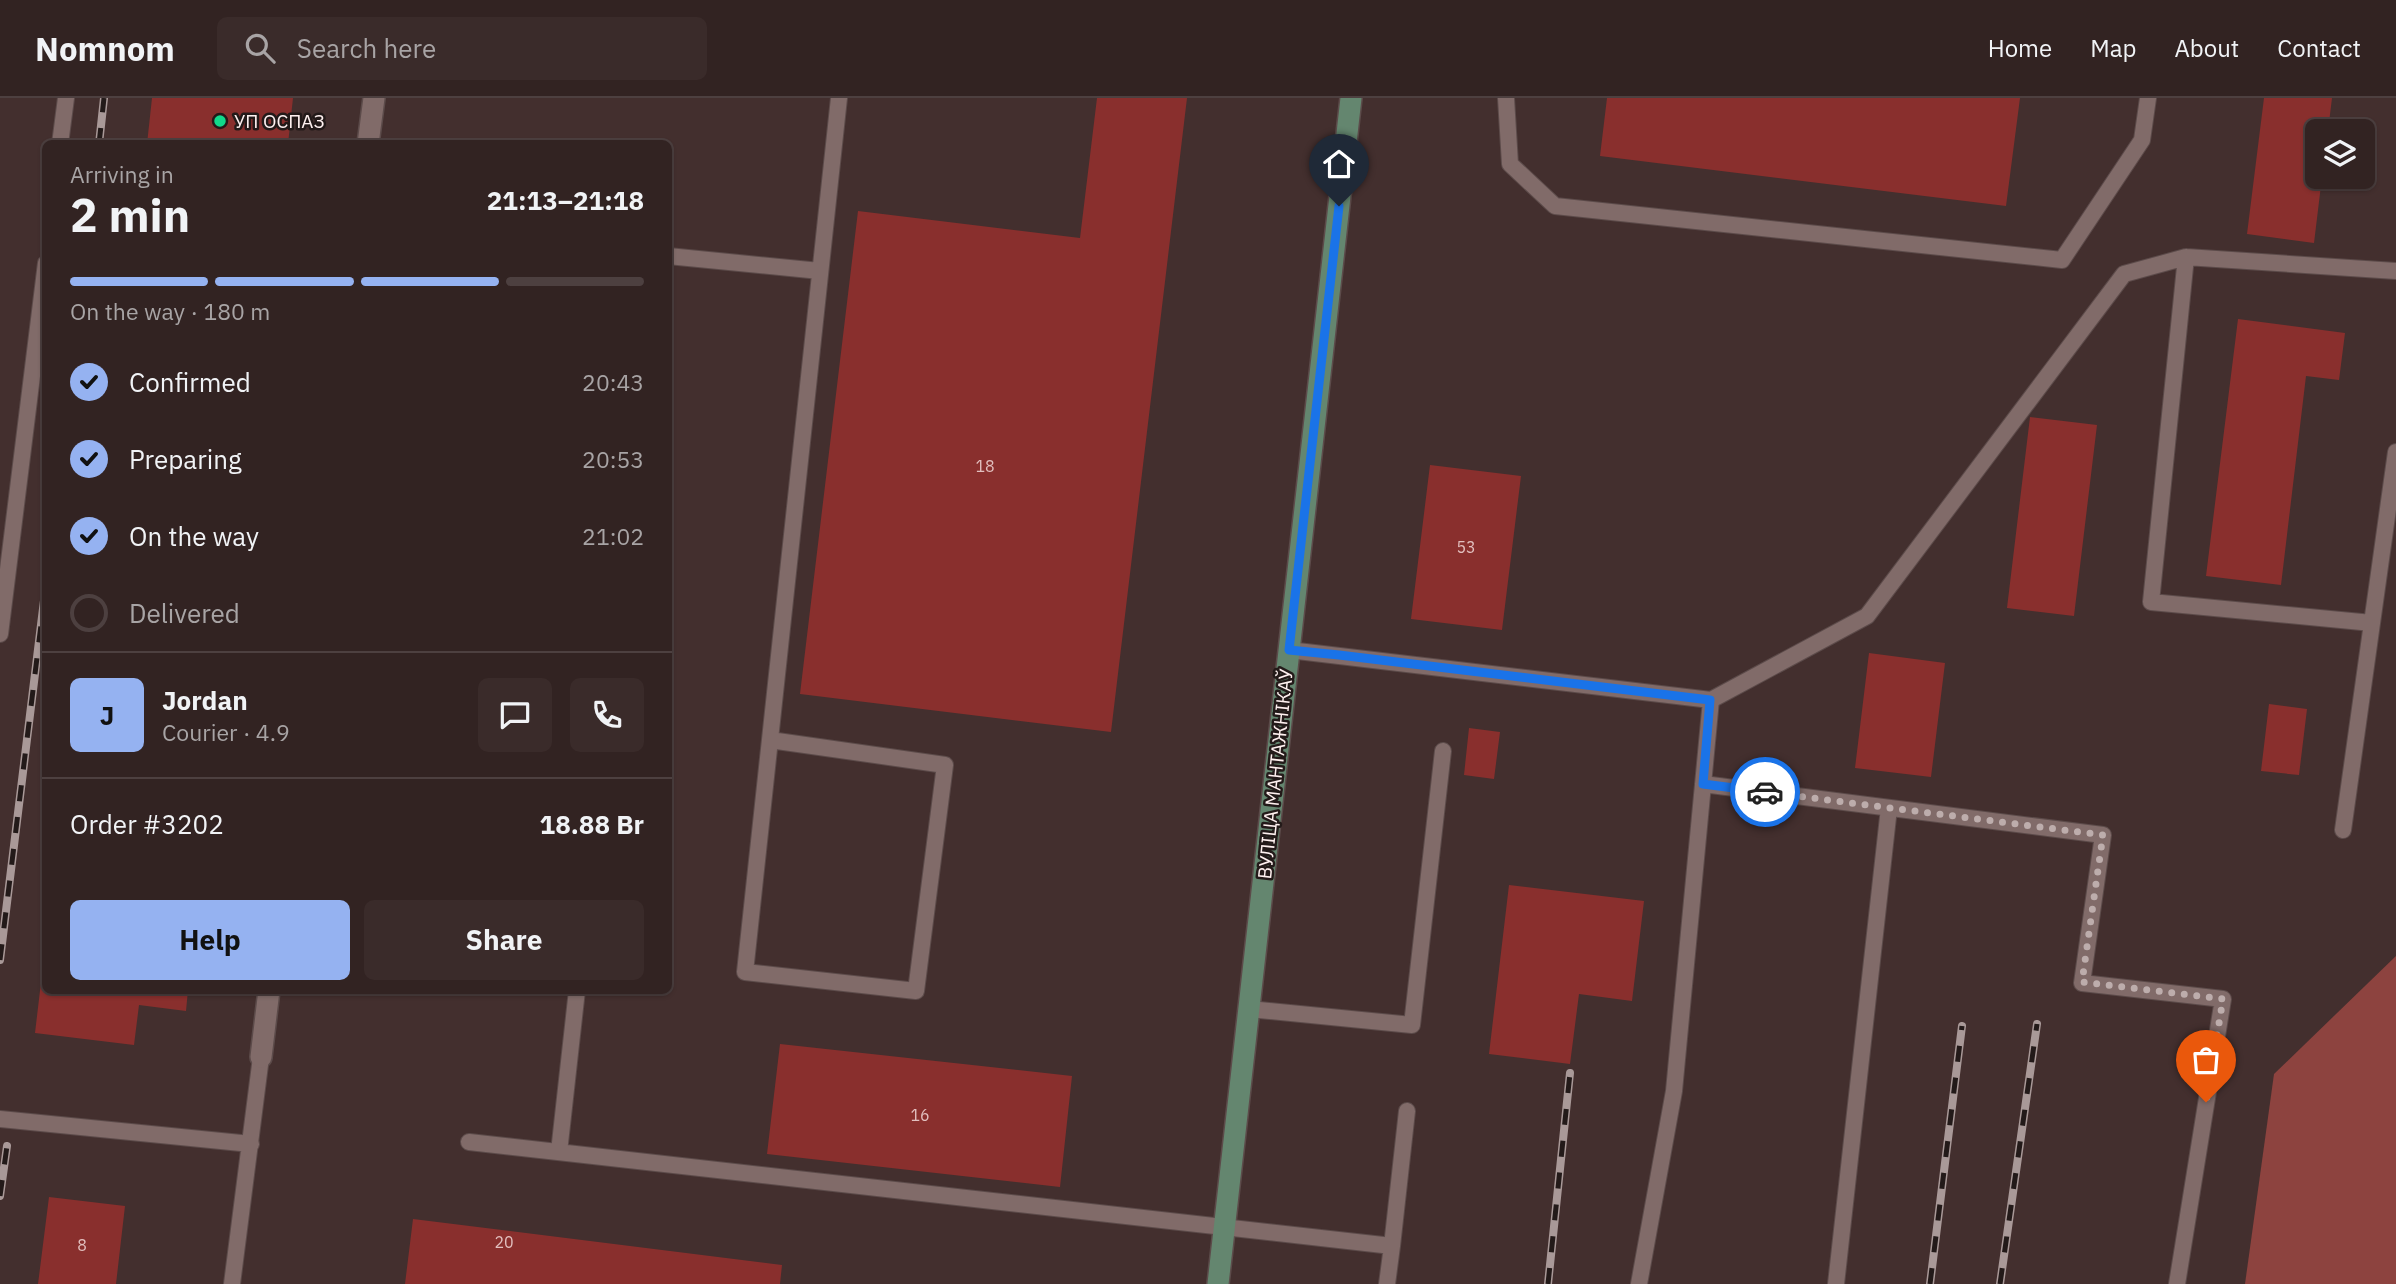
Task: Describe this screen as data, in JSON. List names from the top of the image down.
{
  "streets": {
    "street": ["ВУЛІЦА МАНТАЖНІКАЎ"]
  },
  "places": ["УП ОСПАЗ"],
  "house_numbers": [
    "18",
    "53",
    "16",
    "20",
    "8"
  ],
  "page": {
    "header": "Nomnom",
    "search": "Search here",
    "nav": [
      "Home",
      "Map",
      "About",
      "Contact"
    ],
    "heading": ["2 min", "Arriving in", "21:13–21:18"],
    "panel": [
      "Jordan",
      "Courier · 4.9",
      "Order #3202",
      "18.88 Br"
    ],
    "bar": "On the way · 180 m",
    "list": [
      ["Confirmed", "20:43"],
      ["Preparing", "20:53"],
      ["On the way", "21:02"],
      "Delivered"
    ],
    "round": "J",
    "buttons": ["Help", "Share"]
  }
}
